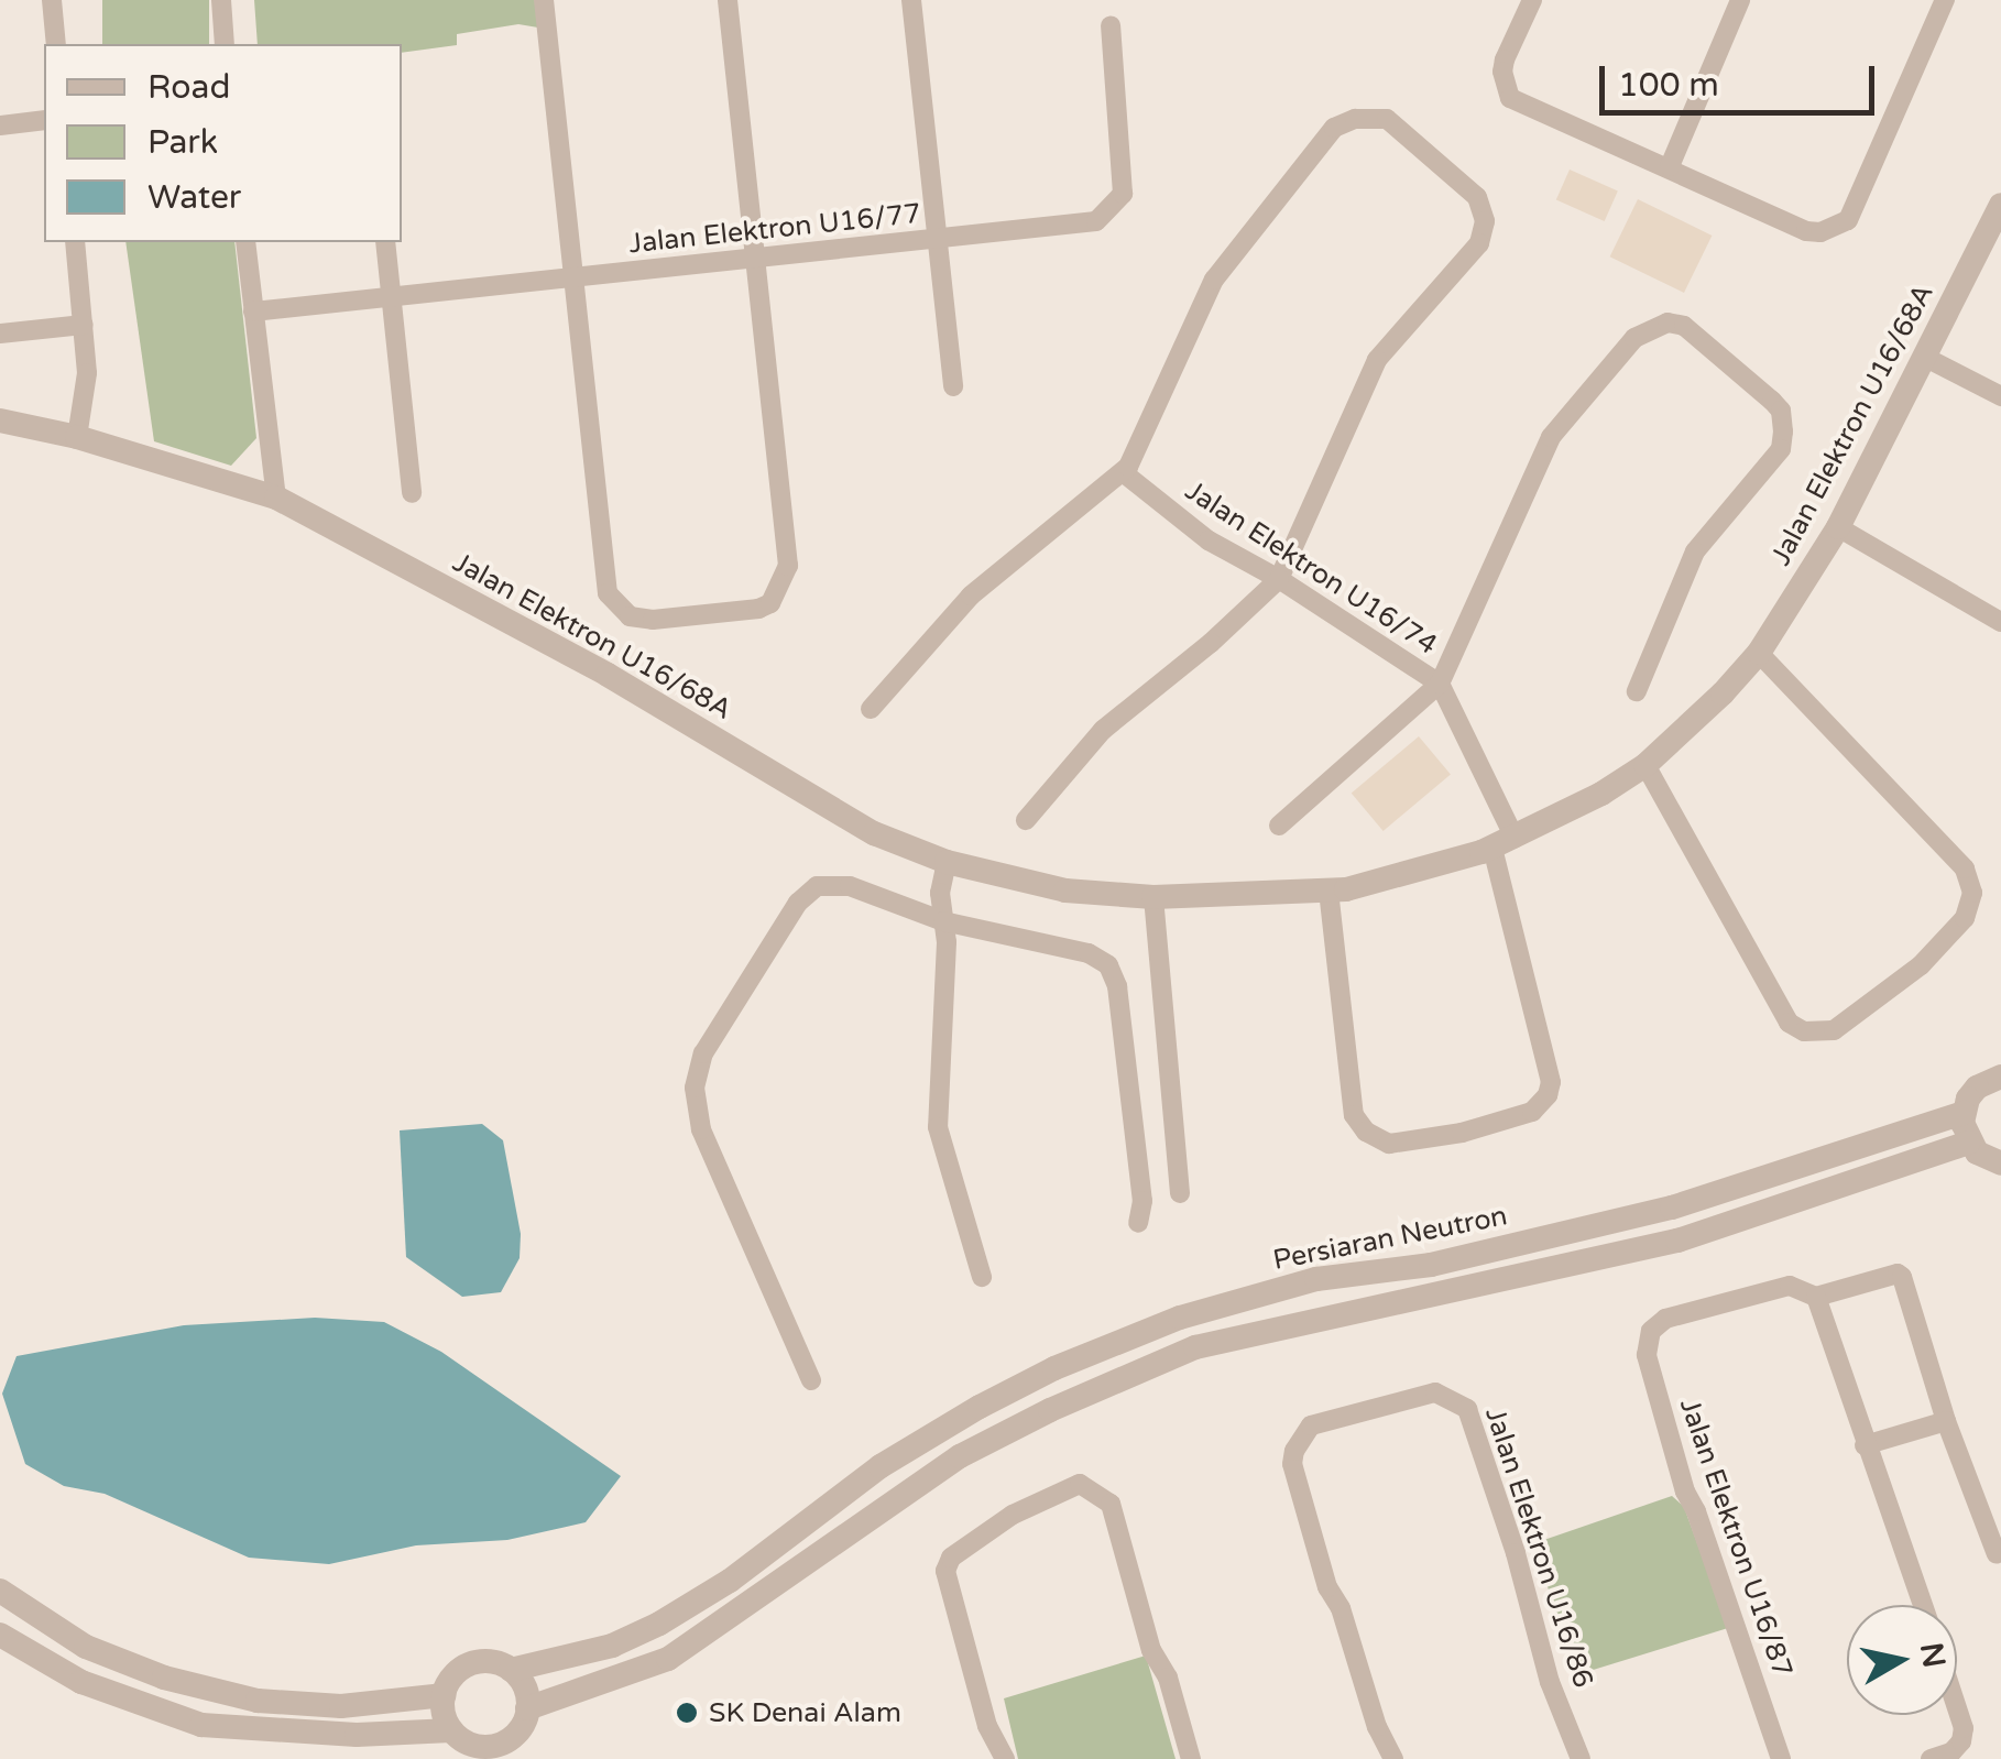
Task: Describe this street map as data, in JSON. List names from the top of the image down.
{
  "streets": {
    "street": [
      "Jalan Elektron U16/77",
      "Jalan Elektron U16/68A",
      "Jalan Elektron U16/74",
      "Persiaran Neutron",
      "Jalan Elektron U16/87",
      "Jalan Elektron U16/86"
    ]
  },
  "crossings": [
    ["Jalan Elektron U16/68A", "Jalan Elektron U16/74"]
  ],
  "places": ["SK Denai Alam"],
  "legend": ["Road", "Park", "Water"],
  "scale_bar": "100 m",
  "north": "right"
}
